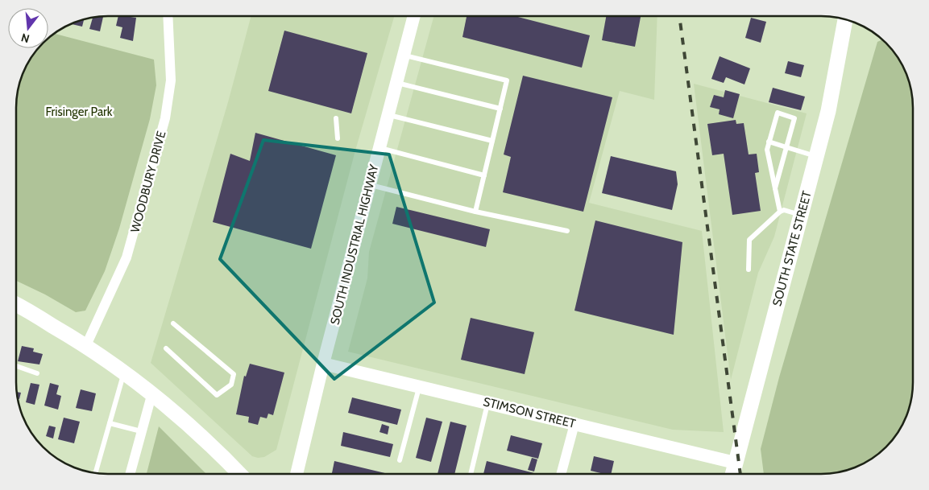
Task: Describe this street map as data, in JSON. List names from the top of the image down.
{
  "streets": {
    "main road": ["SOUTH STATE STREET"],
    "street": ["WOODBURY DRIVE", "SOUTH INDUSTRIAL HIGHWAY", "STIMSON STREET"]
  },
  "crossings": [
    ["SOUTH INDUSTRIAL HIGHWAY", "STIMSON STREET"],
    ["SOUTH STATE STREET", "STIMSON STREET"]
  ],
  "parks": ["Frisinger Park"],
  "north": "bottom"
}
